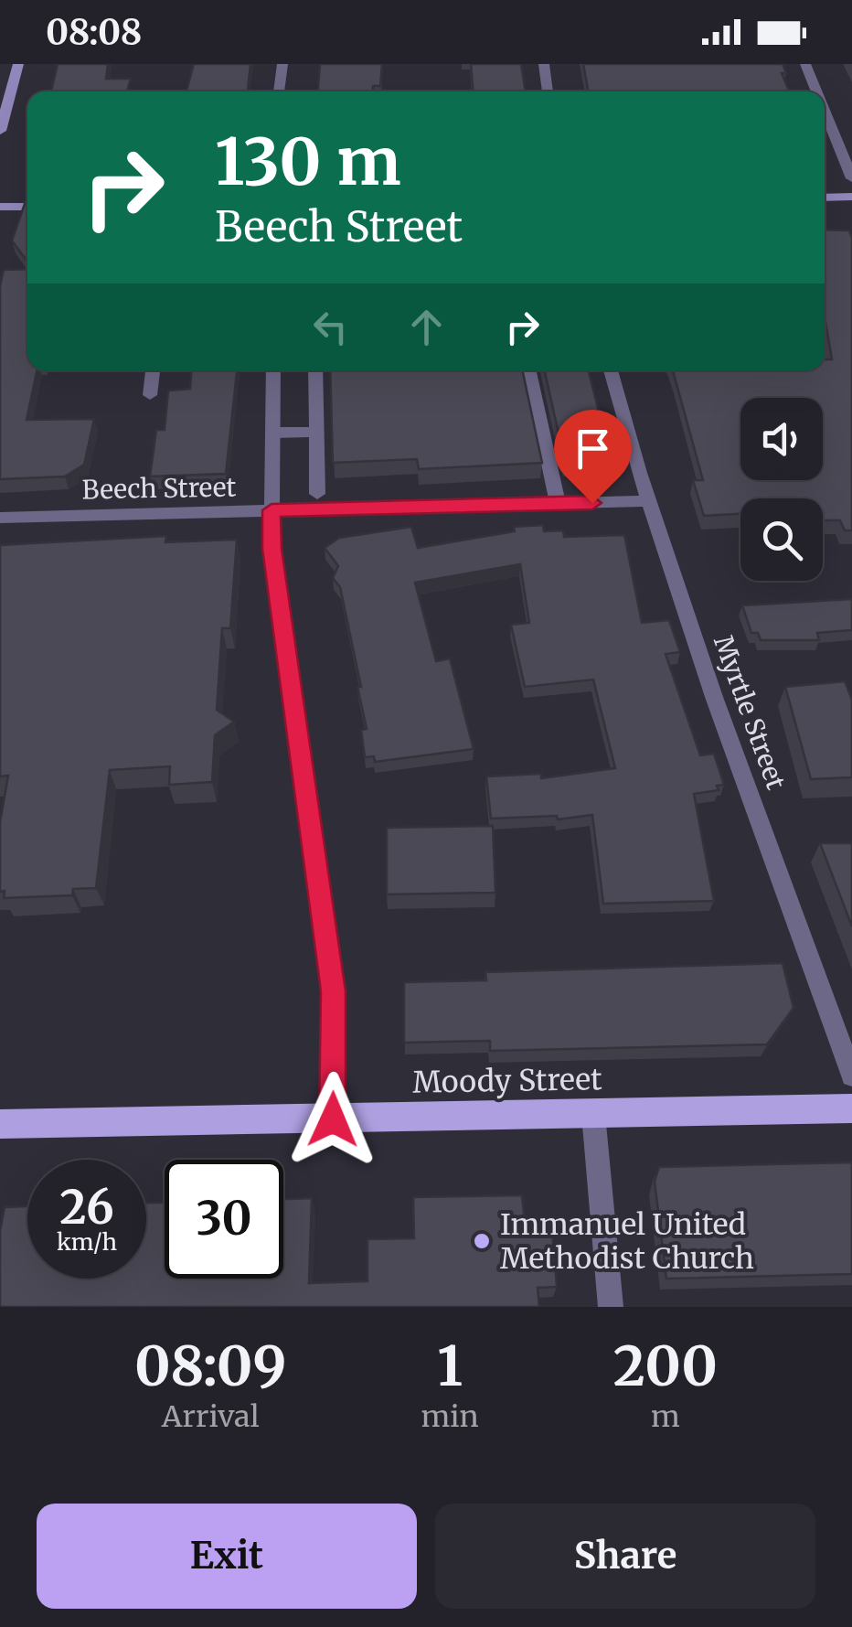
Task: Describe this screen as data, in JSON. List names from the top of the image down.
{
  "streets": {
    "main road": ["Moody Street"],
    "street": ["Beech Street", "Myrtle Street"]
  },
  "crossings": [
    ["Beech Street", "Myrtle Street"]
  ],
  "places": ["Immanuel United Methodist Church"],
  "page": {
    "status": "08:08",
    "turn": ["130 m", "Beech Street"],
    "speed": "26 km/h",
    "limit": "30",
    "eta": [
      "08:09",
      "Arrival",
      "1",
      "min",
      "200",
      "m"
    ],
    "buttons": ["Exit", "Share"]
  }
}
